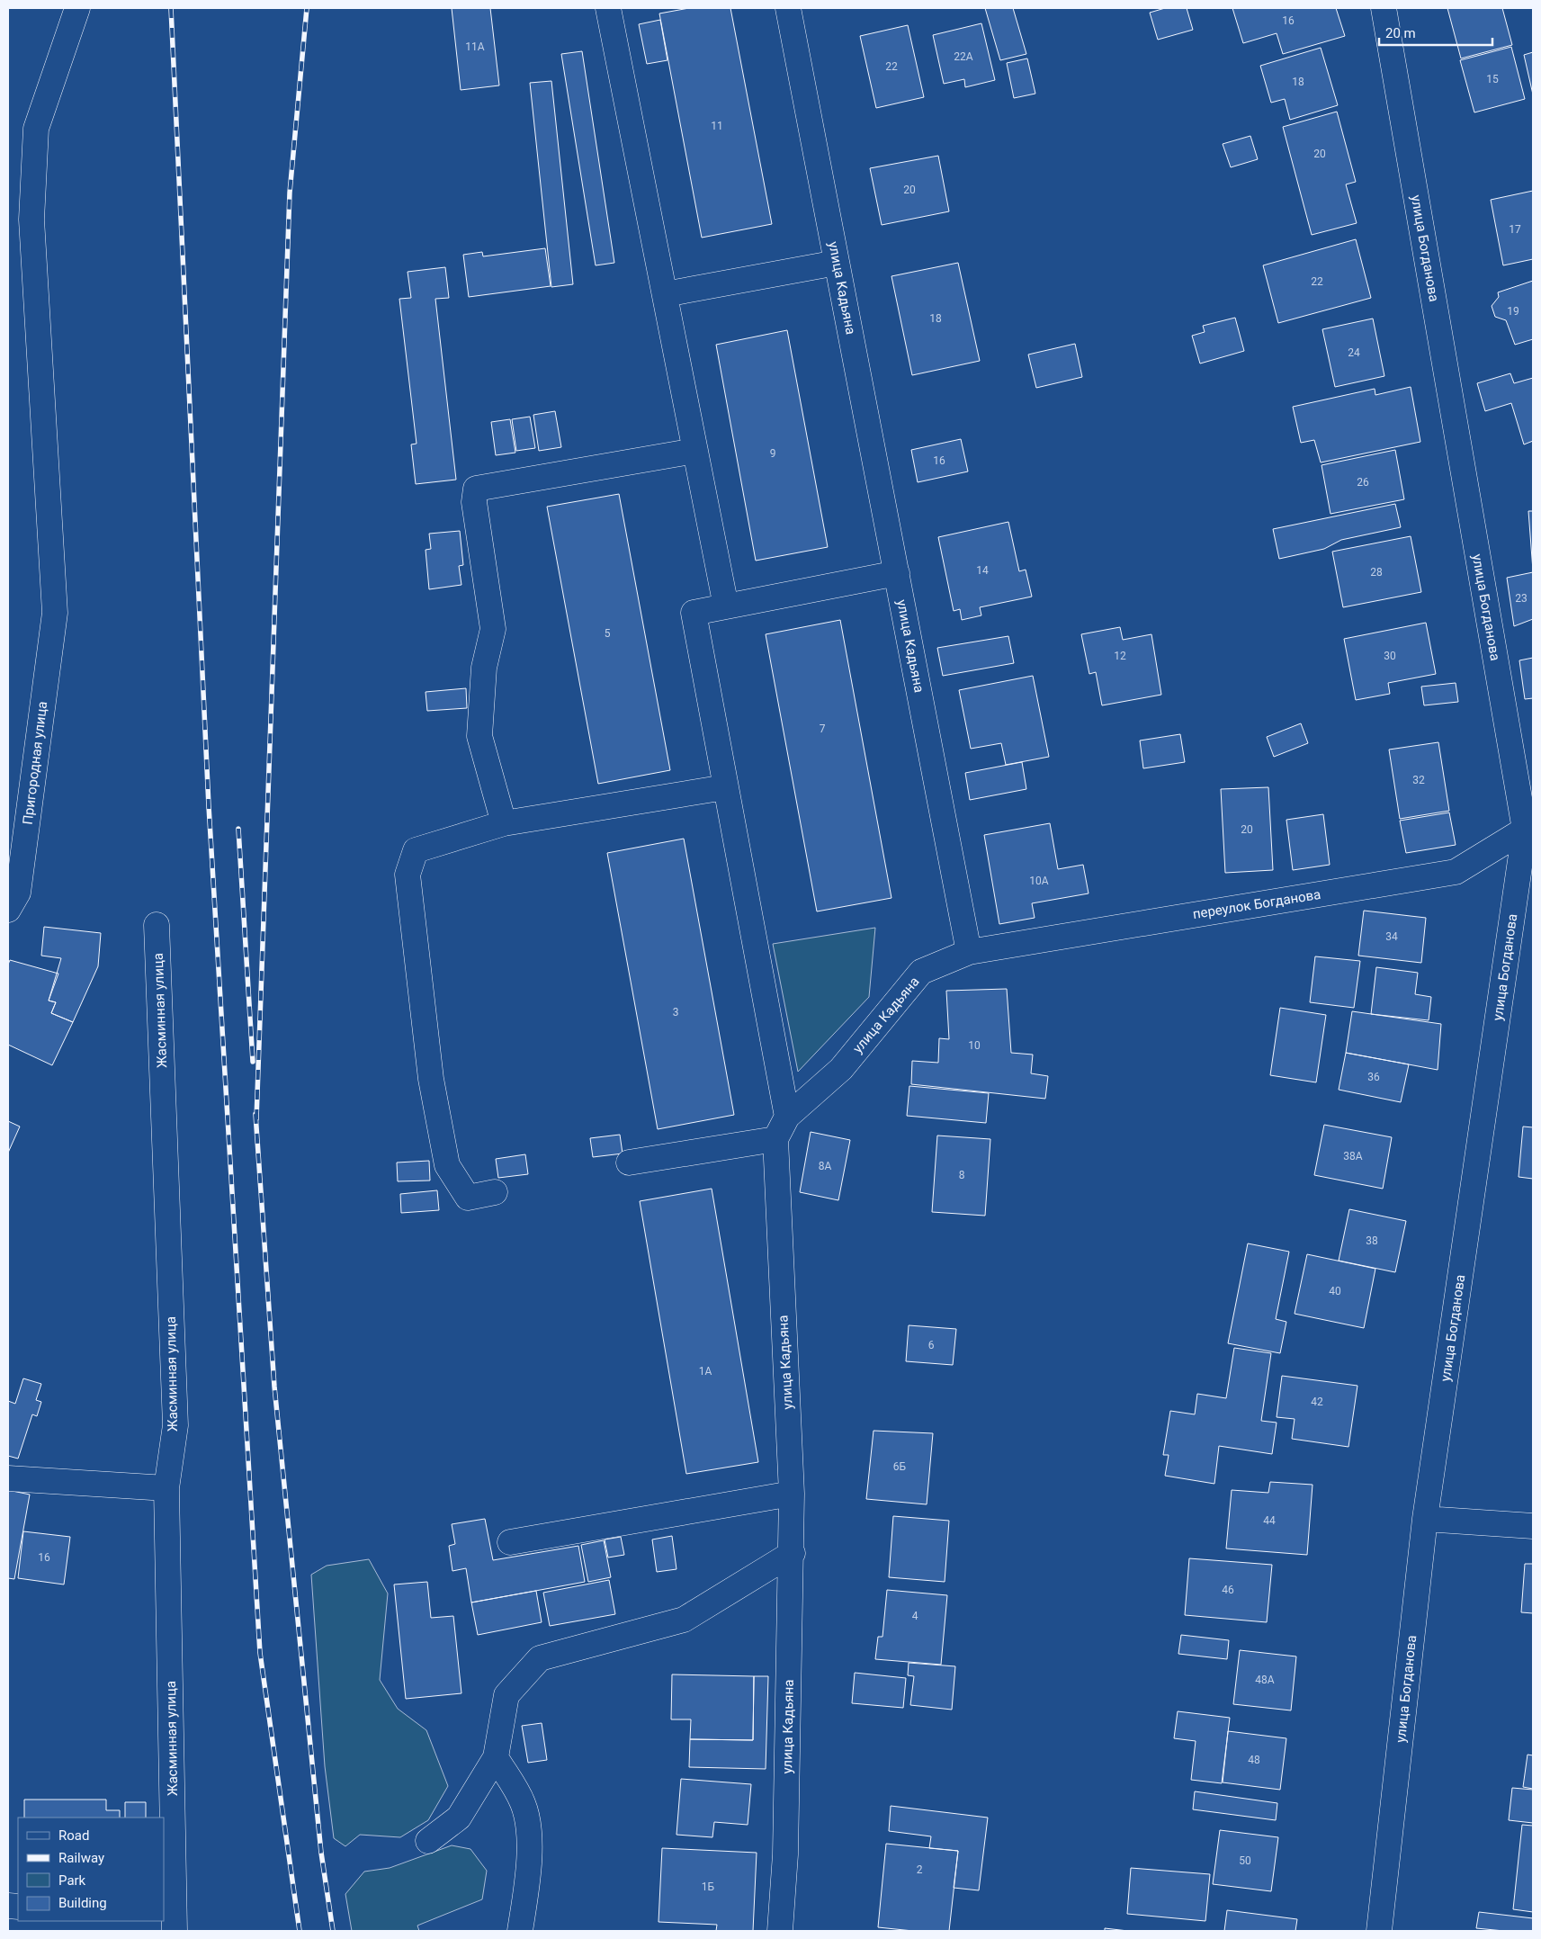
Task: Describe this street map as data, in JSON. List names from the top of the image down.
{
  "streets": {
    "street": [
      "улица Богданова",
      "улица Кадьяна",
      "Пригородная улица",
      "переулок Богданова",
      "Жасминная улица"
    ]
  },
  "crossings": [
    ["улица Богданова", "переулок Богданова"],
    ["улица Кадьяна", "переулок Богданова"]
  ],
  "house_numbers": [
    "16",
    "11А",
    "22А",
    "22",
    "15",
    "18",
    "11",
    "20",
    "20",
    "17",
    "22",
    "19",
    "18",
    "24",
    "9",
    "16",
    "26",
    "14",
    "28",
    "23",
    "5",
    "12",
    "30",
    "7",
    "32",
    "20",
    "10А",
    "34",
    "3",
    "10",
    "36",
    "38А",
    "8А",
    "8",
    "38",
    "40",
    "6",
    "1А",
    "42",
    "6Б",
    "44",
    "16",
    "46",
    "4",
    "48А",
    "48",
    "50",
    "2",
    "1Б"
  ],
  "legend": [
    "Road",
    "Railway",
    "Park",
    "Building"
  ],
  "scale_bar": "20 m"
}
